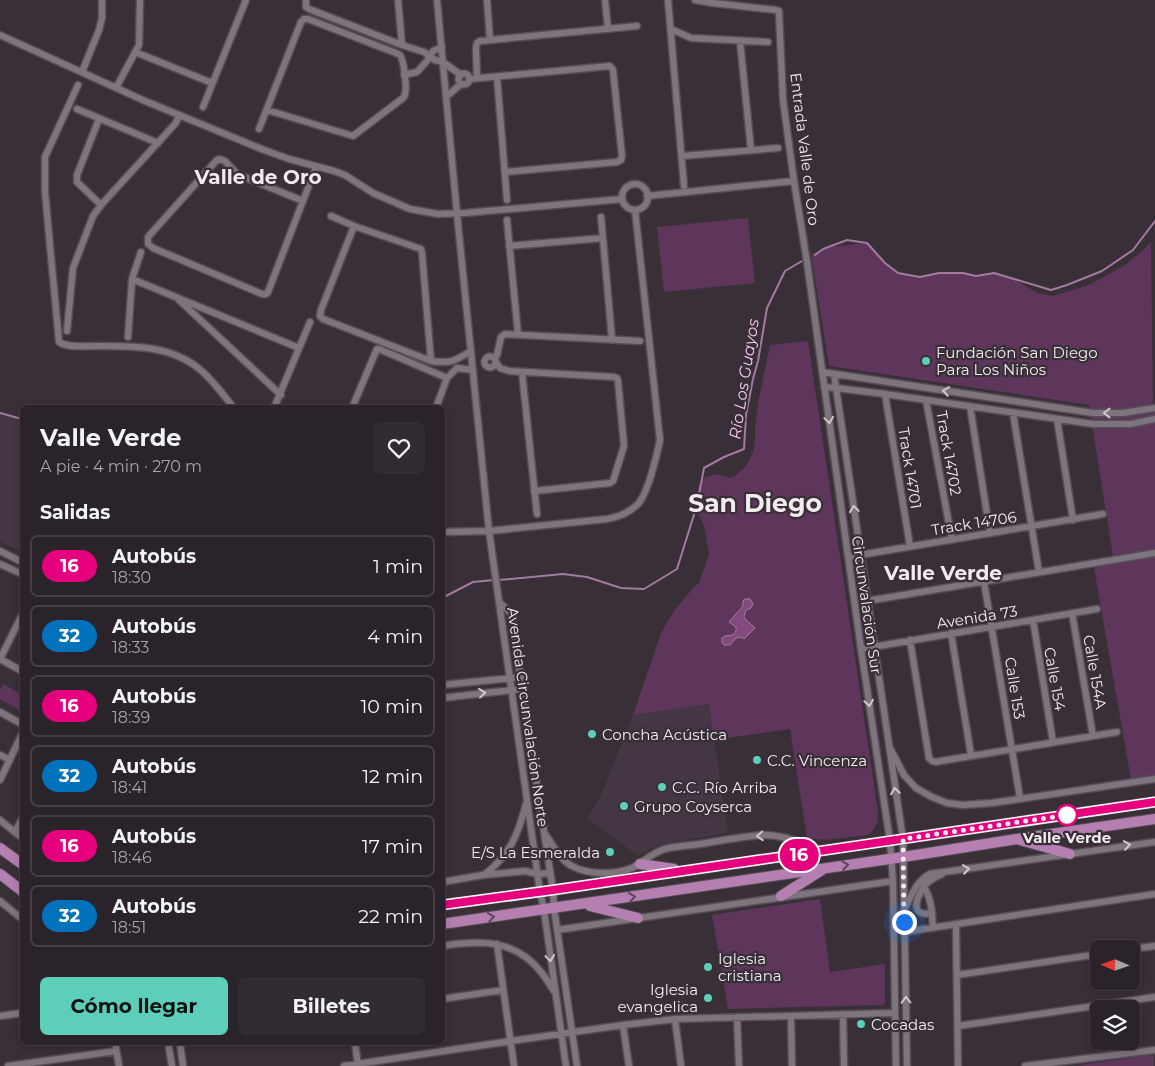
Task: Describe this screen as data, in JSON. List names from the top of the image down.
{
  "streets": {
    "street": [
      "Entrada Valle de Oro",
      "Track 14702",
      "Track 14701",
      "Track 14706",
      "Circunvalación Sur",
      "Avenida 73",
      "Calle 154A",
      "Calle 154",
      "Calle 153",
      "Avenida Circunvalación Norte"
    ]
  },
  "crossings": [
    ["Entrada Valle de Oro", "Circunvalación Sur"],
    ["Track 14702", "Track 14706"],
    ["Track 14701", "Track 14706"],
    ["Track 14706", "Circunvalación Sur"],
    ["Circunvalación Sur", "Avenida 73"],
    ["Avenida 73", "Calle 154A"],
    ["Avenida 73", "Calle 154"],
    ["Avenida 73", "Calle 153"]
  ],
  "districts": ["Valle de Oro", "San Diego", "Valle Verde"],
  "water": ["Río Los Guayos"],
  "places": [
    "Fundación San Diego Para Los Niños",
    "Concha Acústica",
    "C.C. Vincenza",
    "C.C. Río Arriba",
    "Grupo Coyserca",
    "Valle Verde",
    "E/S La Esmeralda",
    "Iglesia cristiana",
    "Iglesia evangelica",
    "Cocadas"
  ],
  "lines": ["bus line 16"],
  "north": "left",
  "page": {
    "on_map": "16",
    "heading": [
      ["Valle Verde", "A pie · 4 min · 270 m"],
      "Salidas"
    ],
    "list": [
      {
        "mark": "16",
        "name": "Autobús",
        "note": "18:30",
        "value": "1 min"
      },
      {
        "mark": "32",
        "name": "Autobús",
        "note": "18:33",
        "value": "4 min"
      },
      {
        "mark": "16",
        "name": "Autobús",
        "note": "18:39",
        "value": "10 min"
      },
      {
        "mark": "32",
        "name": "Autobús",
        "note": "18:41",
        "value": "12 min"
      },
      {
        "mark": "16",
        "name": "Autobús",
        "note": "18:46",
        "value": "17 min"
      },
      {
        "mark": "32",
        "name": "Autobús",
        "note": "18:51",
        "value": "22 min"
      }
    ],
    "buttons": ["Cómo llegar", "Billetes"]
  }
}
